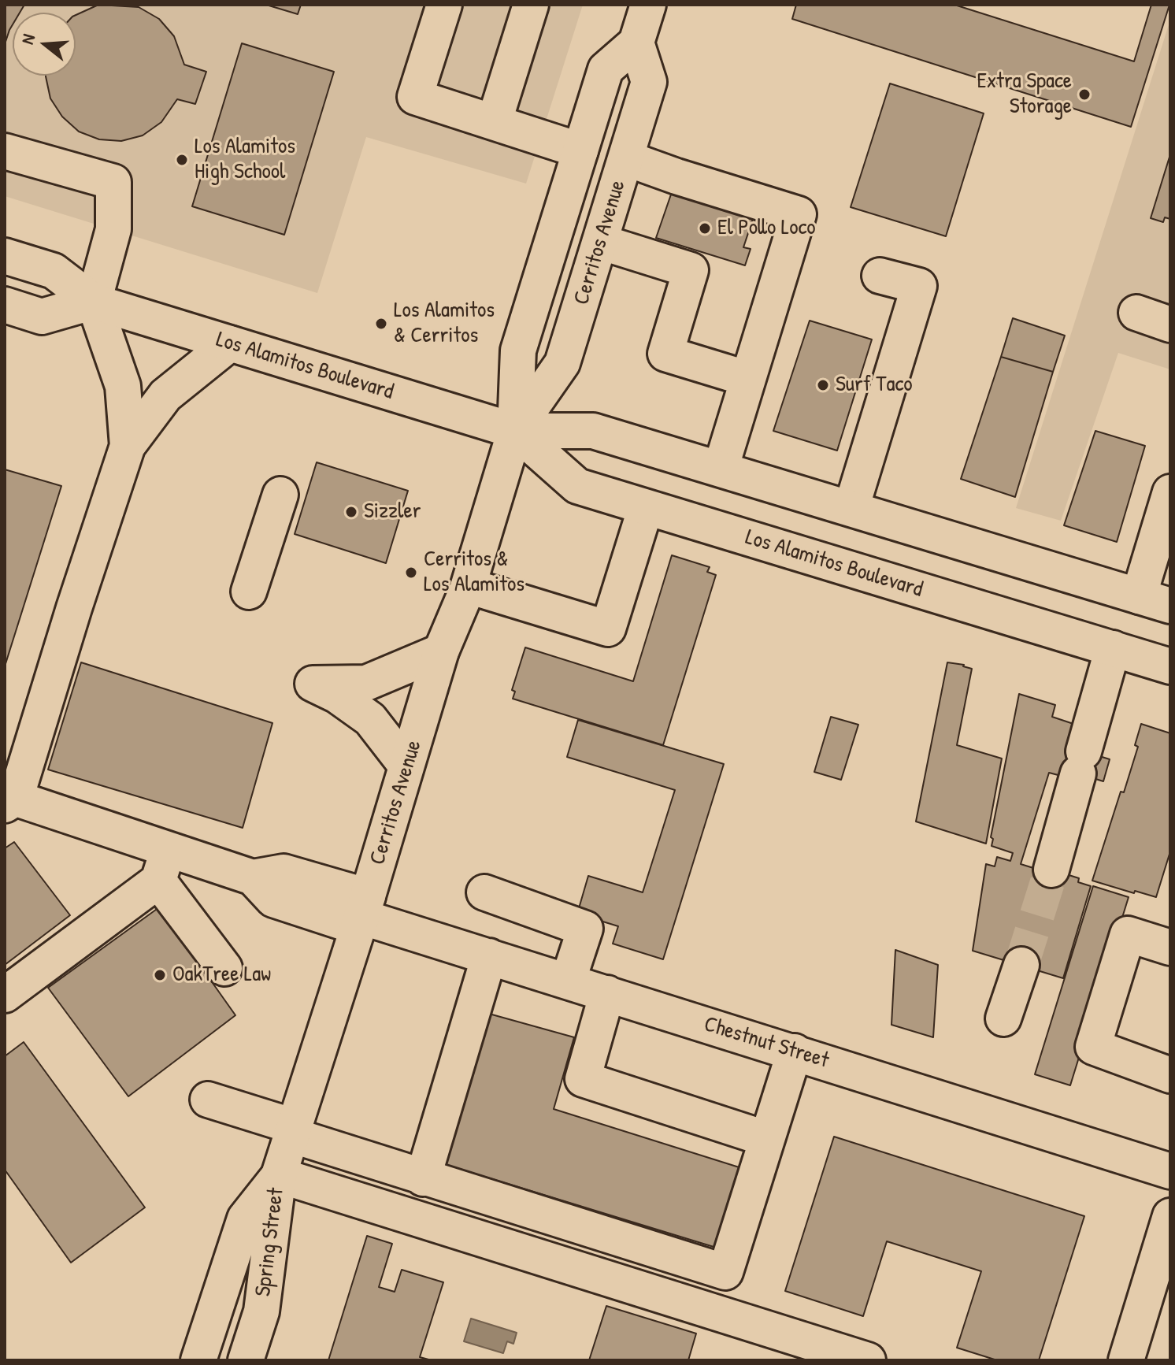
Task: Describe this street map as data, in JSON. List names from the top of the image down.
{
  "streets": {
    "main road": [
      "Cerritos Avenue",
      "Los Alamitos Boulevard",
      "Chestnut Street",
      "Spring Street"
    ]
  },
  "crossings": [
    ["Cerritos Avenue", "Los Alamitos Boulevard"],
    ["Cerritos Avenue", "Chestnut Street"],
    ["Cerritos Avenue", "Spring Street"]
  ],
  "places": [
    "Extra Space Storage",
    "Los Alamitos High School",
    "El Pollo Loco",
    "Los Alamitos & Cerritos",
    "Surf Taco",
    "Sizzler",
    "Cerritos & Los Alamitos",
    "OakTree Law"
  ],
  "north": "left"
}
